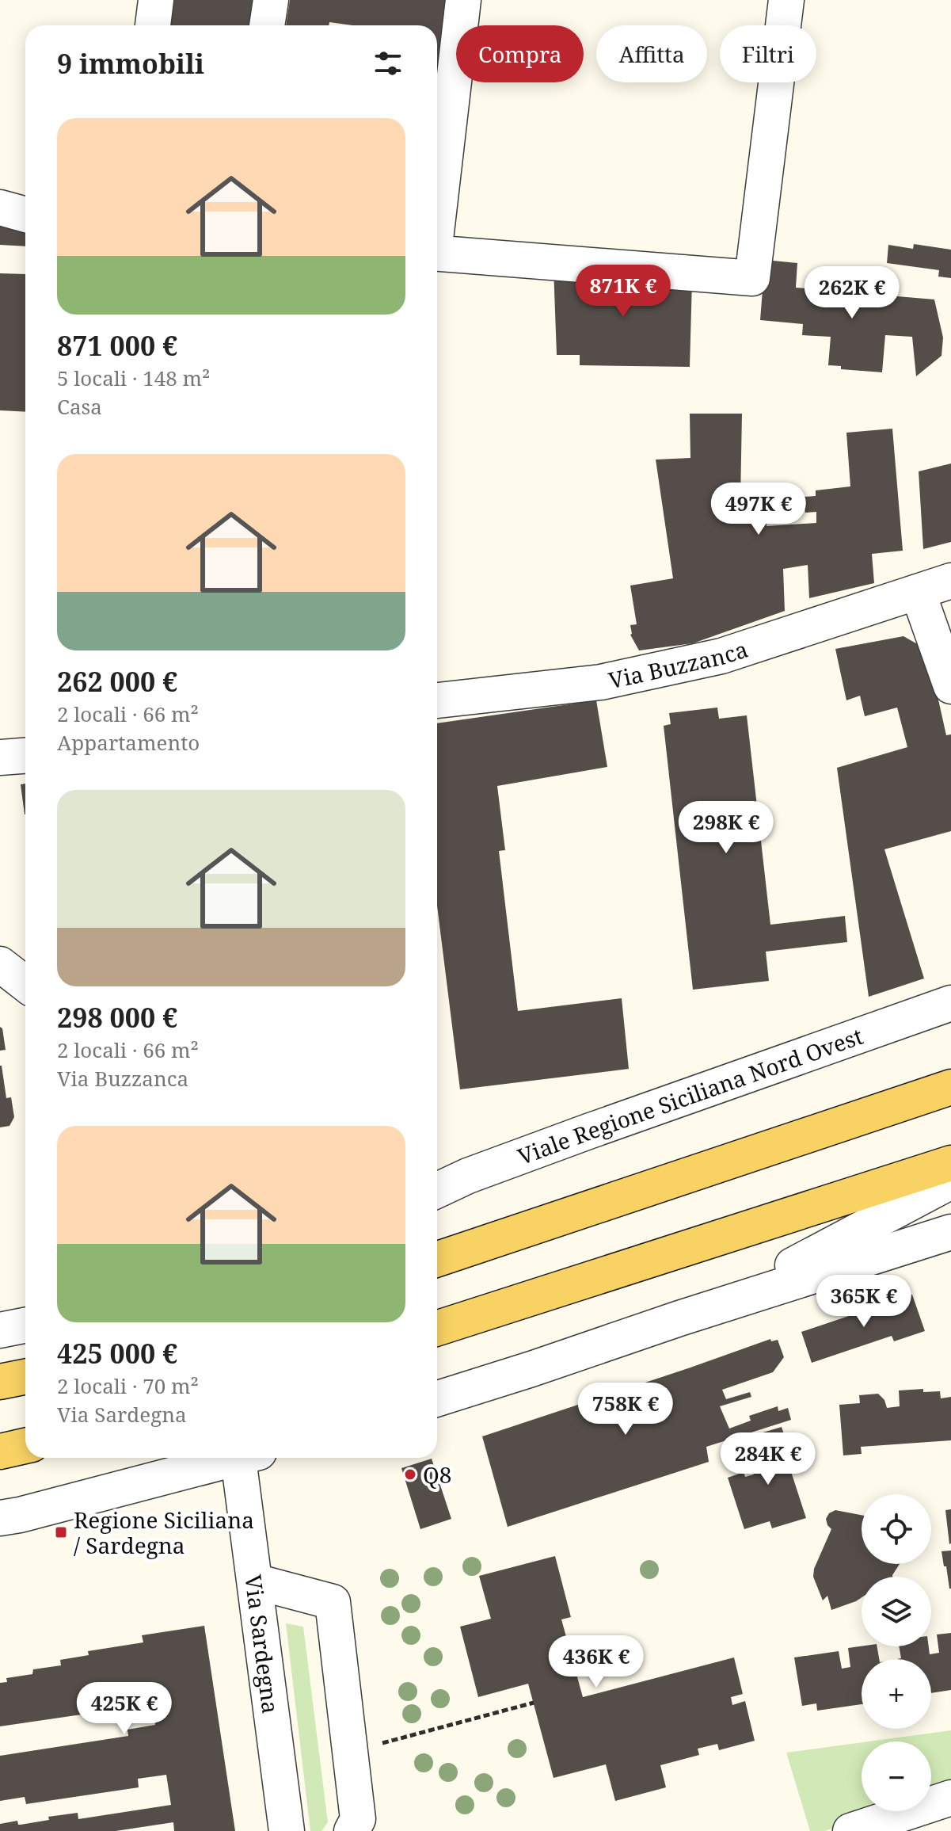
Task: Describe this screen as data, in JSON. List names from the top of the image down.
{
  "streets": {
    "street": ["Via Buzzanca", "Viale Regione Siciliana Nord Ovest", "Via Sardegna"]
  },
  "places": {
    "other": ["Q8"],
    "transit": ["Regione Siciliana / Sardegna"]
  },
  "page": {
    "chip": ["Compra", "Affitta", "Filtri"],
    "heading": "9 immobili",
    "list": [
      {
        "name": "871 000 €",
        "note": "5 locali · 148 m² · Casa"
      },
      {
        "name": "262 000 €",
        "note": "2 locali · 66 m² · Appartamento"
      },
      {
        "name": "298 000 €",
        "note": "2 locali · 66 m² · Via Buzzanca"
      },
      {
        "name": "425 000 €",
        "note": "2 locali · 70 m² · Via Sardegna"
      }
    ],
    "price": [
      "871K €",
      "262K €",
      "497K €",
      "298K €",
      "365K €",
      "758K €",
      "284K €",
      "436K €",
      "425K €"
    ],
    "map_buttons": ["+", "−"]
  }
}
